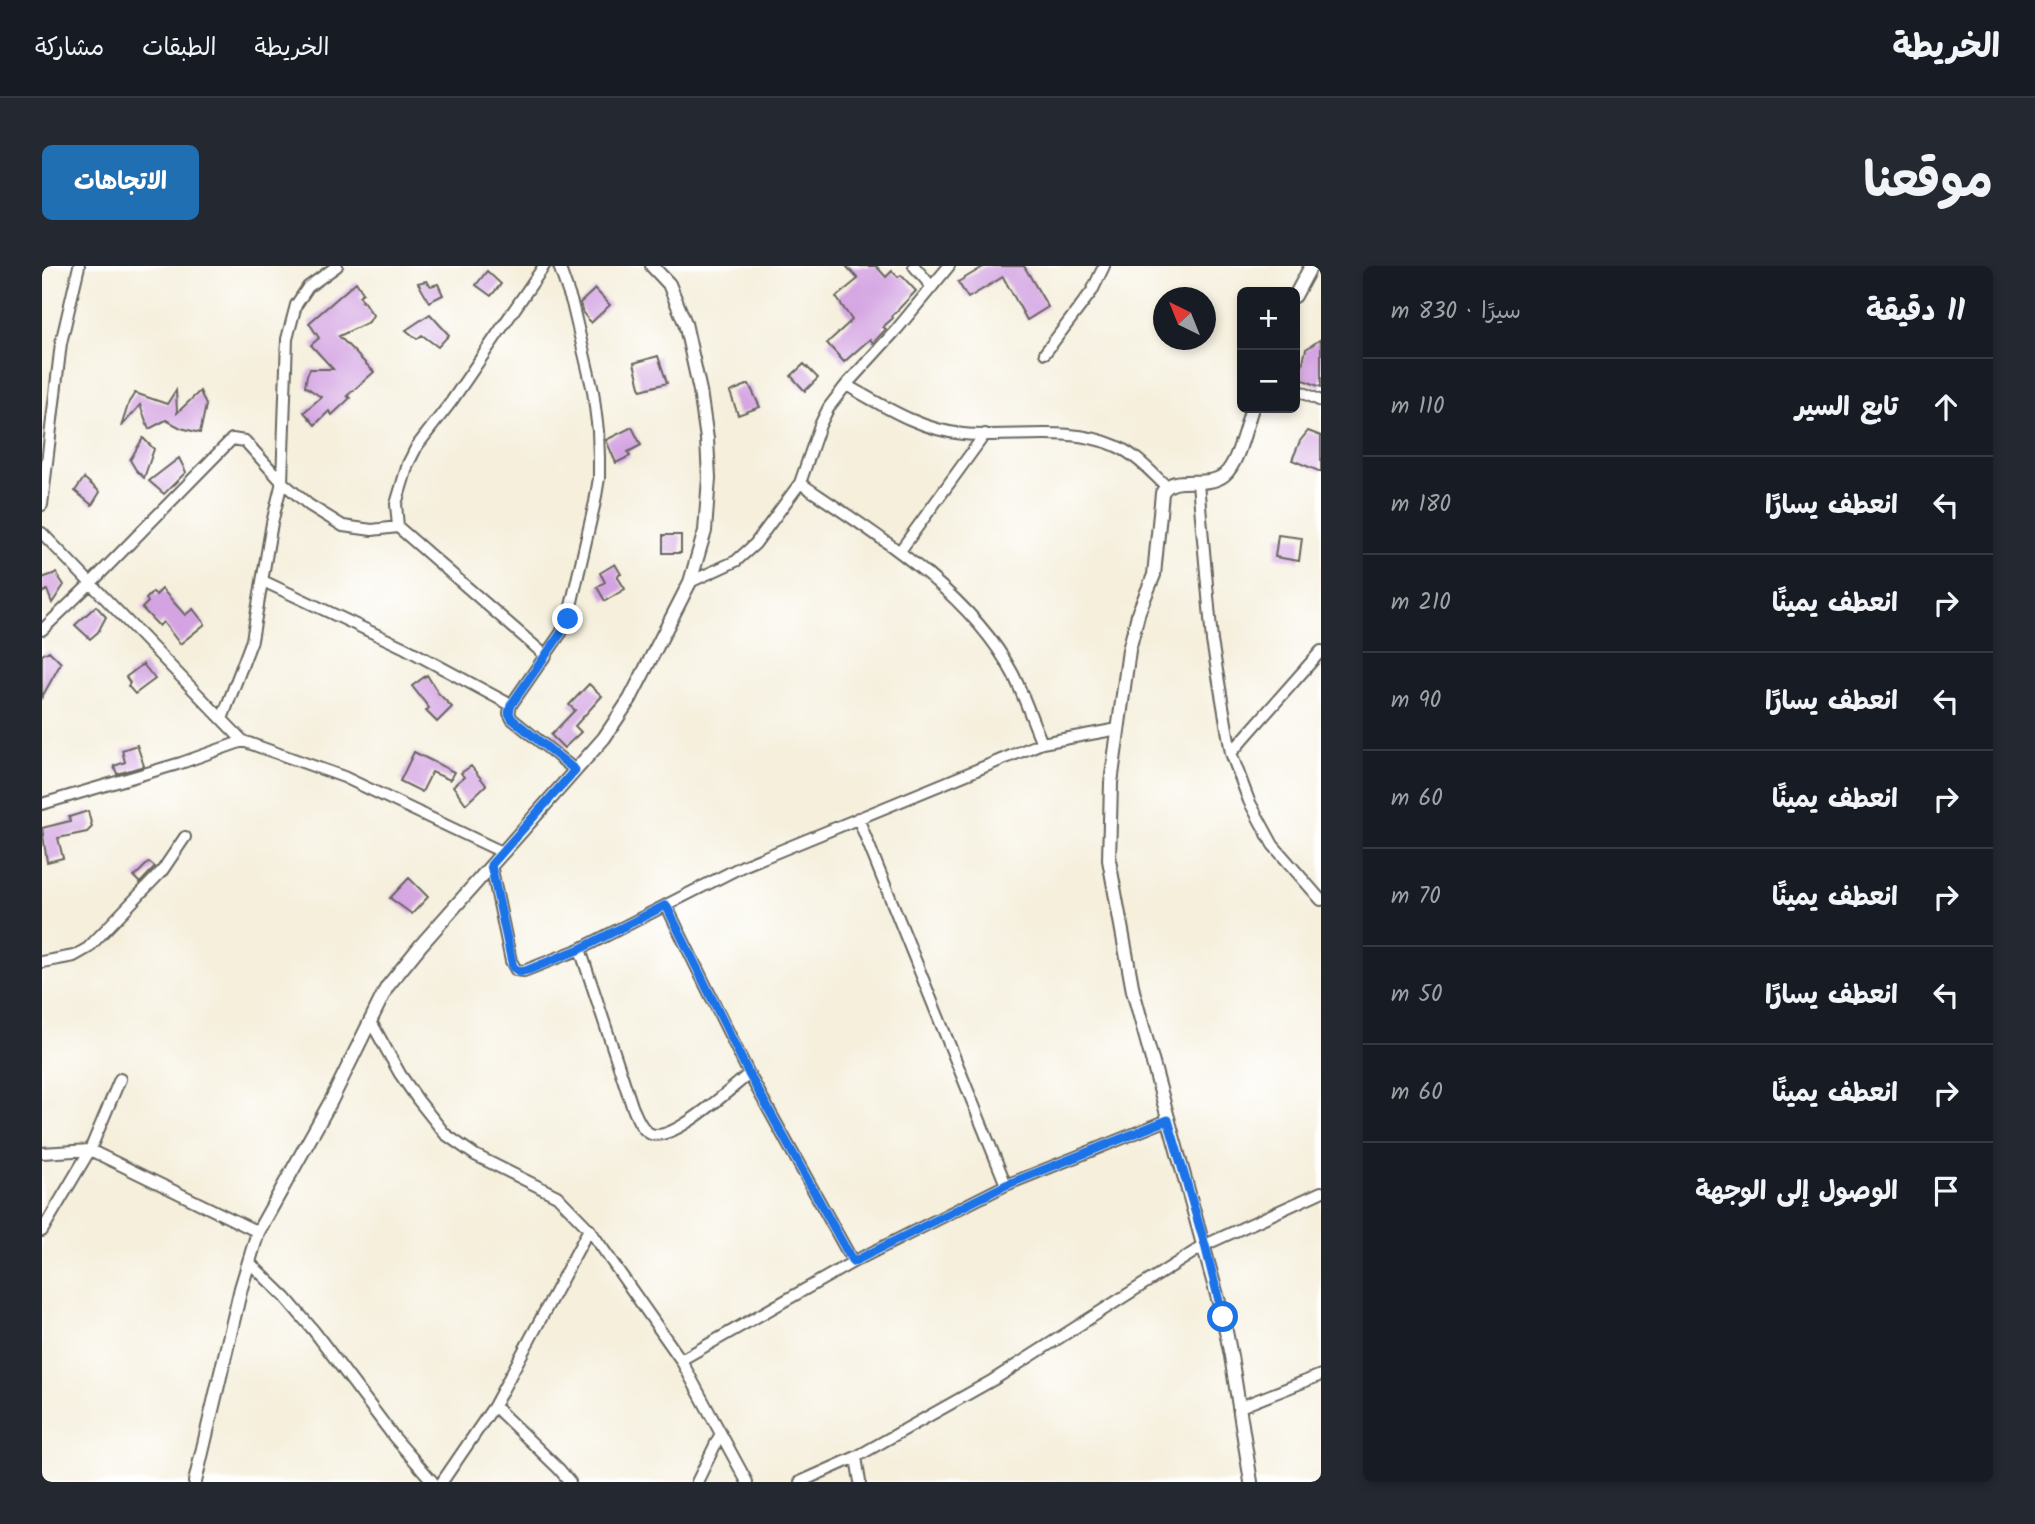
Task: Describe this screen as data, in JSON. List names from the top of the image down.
{
  "north": "top left",
  "page": {
    "header": "الخريطة",
    "nav": ["الخريطة", "الطبقات", "مشاركة"],
    "title": "موقعنا",
    "buttons": "الاتجاهات",
    "heading": ["11 دقيقة", "سيرًا · 830 m"],
    "map_buttons": ["+", "−"],
    "list": [
      ["تابع السير", "110 m"],
      ["انعطف يسارًا", "180 m"],
      ["انعطف يمينًا", "210 m"],
      ["انعطف يسارًا", "90 m"],
      ["انعطف يمينًا", "60 m"],
      ["انعطف يمينًا", "70 m"],
      ["انعطف يسارًا", "50 m"],
      ["انعطف يمينًا", "60 m"],
      "الوصول إلى الوجهة"
    ]
  }
}
